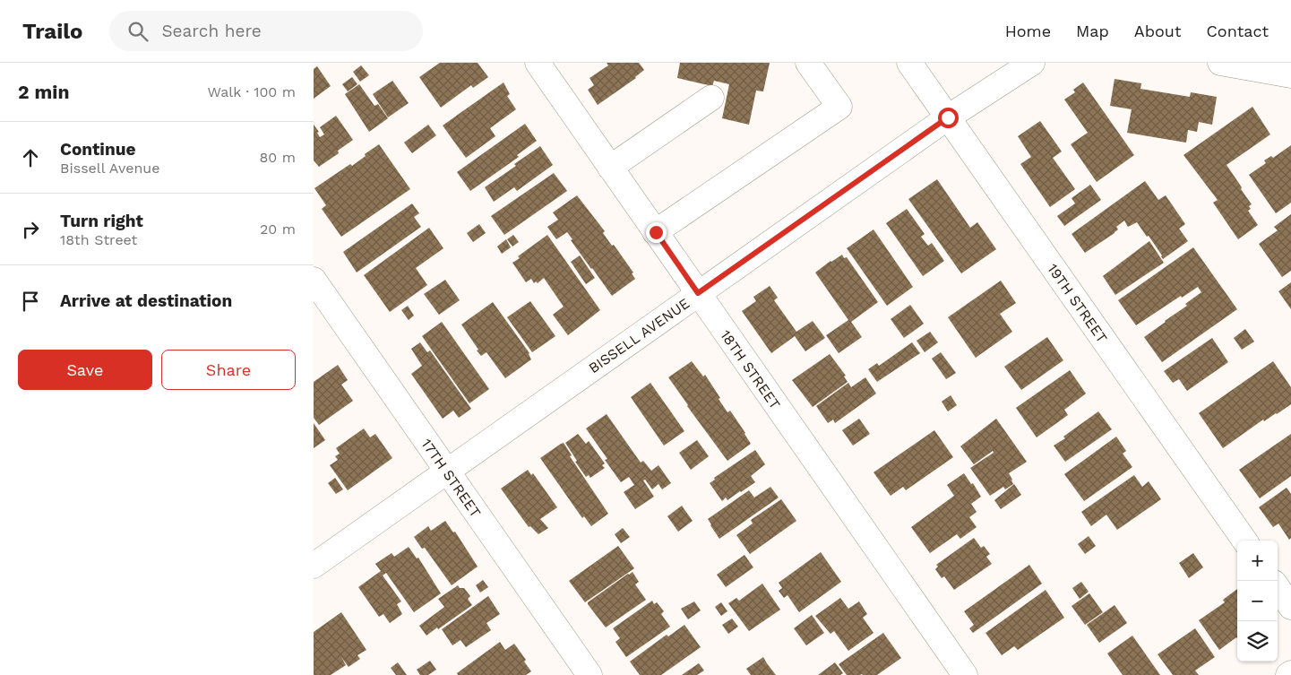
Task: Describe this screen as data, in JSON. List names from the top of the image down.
{
  "streets": {
    "street": [
      "19TH STREET",
      "BISSELL AVENUE",
      "18TH STREET",
      "17TH STREET"
    ]
  },
  "crossings": [
    ["19TH STREET", "BISSELL AVENUE"],
    ["BISSELL AVENUE", "18TH STREET"],
    ["BISSELL AVENUE", "17TH STREET"]
  ],
  "page": {
    "header": "Trailo",
    "search": "Search here",
    "nav": [
      "Home",
      "Map",
      "About",
      "Contact"
    ],
    "heading": ["2 min", "Walk · 100 m"],
    "list": [
      ["Continue", "Bissell Avenue", "80 m"],
      ["Turn right", "18th Street", "20 m"],
      "Arrive at destination"
    ],
    "buttons": ["Save", "Share"],
    "map_buttons": ["+", "−"]
  }
}
